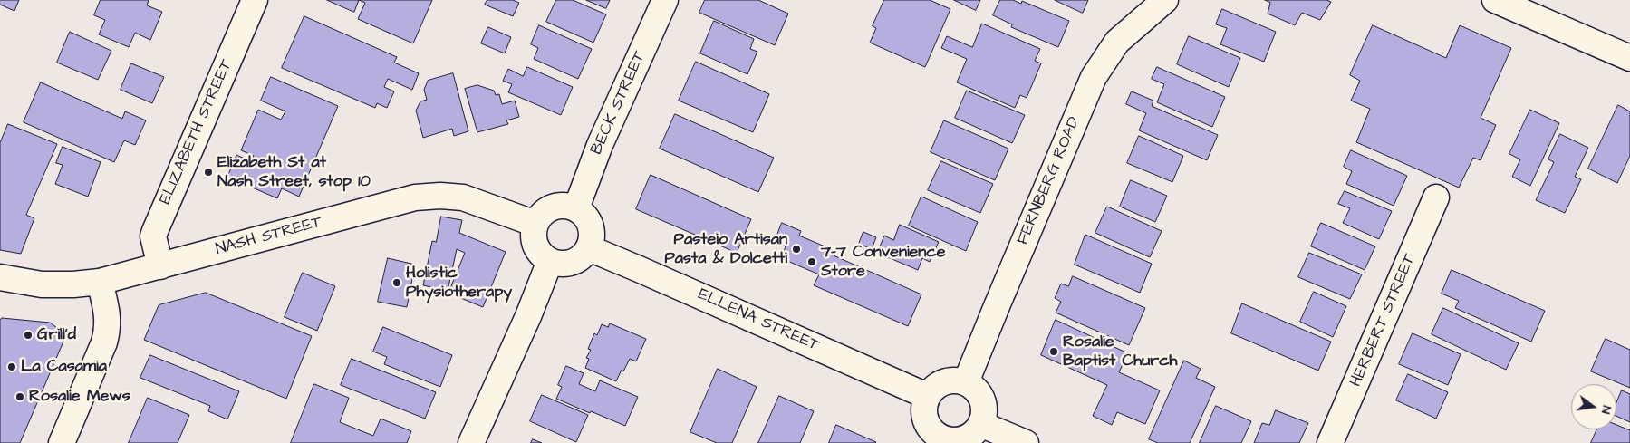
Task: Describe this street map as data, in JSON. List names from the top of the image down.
{
  "streets": {
    "street": [
      "BECK STREET",
      "ELIZABETH STREET",
      "FERNBERG ROAD",
      "NASH STREET",
      "ELLENA STREET",
      "HERBERT STREET"
    ]
  },
  "crossings": [
    ["BECK STREET", "NASH STREET"],
    ["BECK STREET", "ELLENA STREET"],
    ["ELIZABETH STREET", "NASH STREET"],
    ["FERNBERG ROAD", "ELLENA STREET"],
    ["NASH STREET", "ELLENA STREET"]
  ],
  "places": [
    "Elizabeth St at Nash Street, stop 10",
    "Pasteio Artisan Pasta & Dolcetti",
    "7-7 Convenience Store",
    "Holistic Physiotherapy",
    "Grill'd",
    "Rosalie Baptist Church",
    "La Casamia",
    "Rosalie Mews"
  ],
  "north": "right"
}
